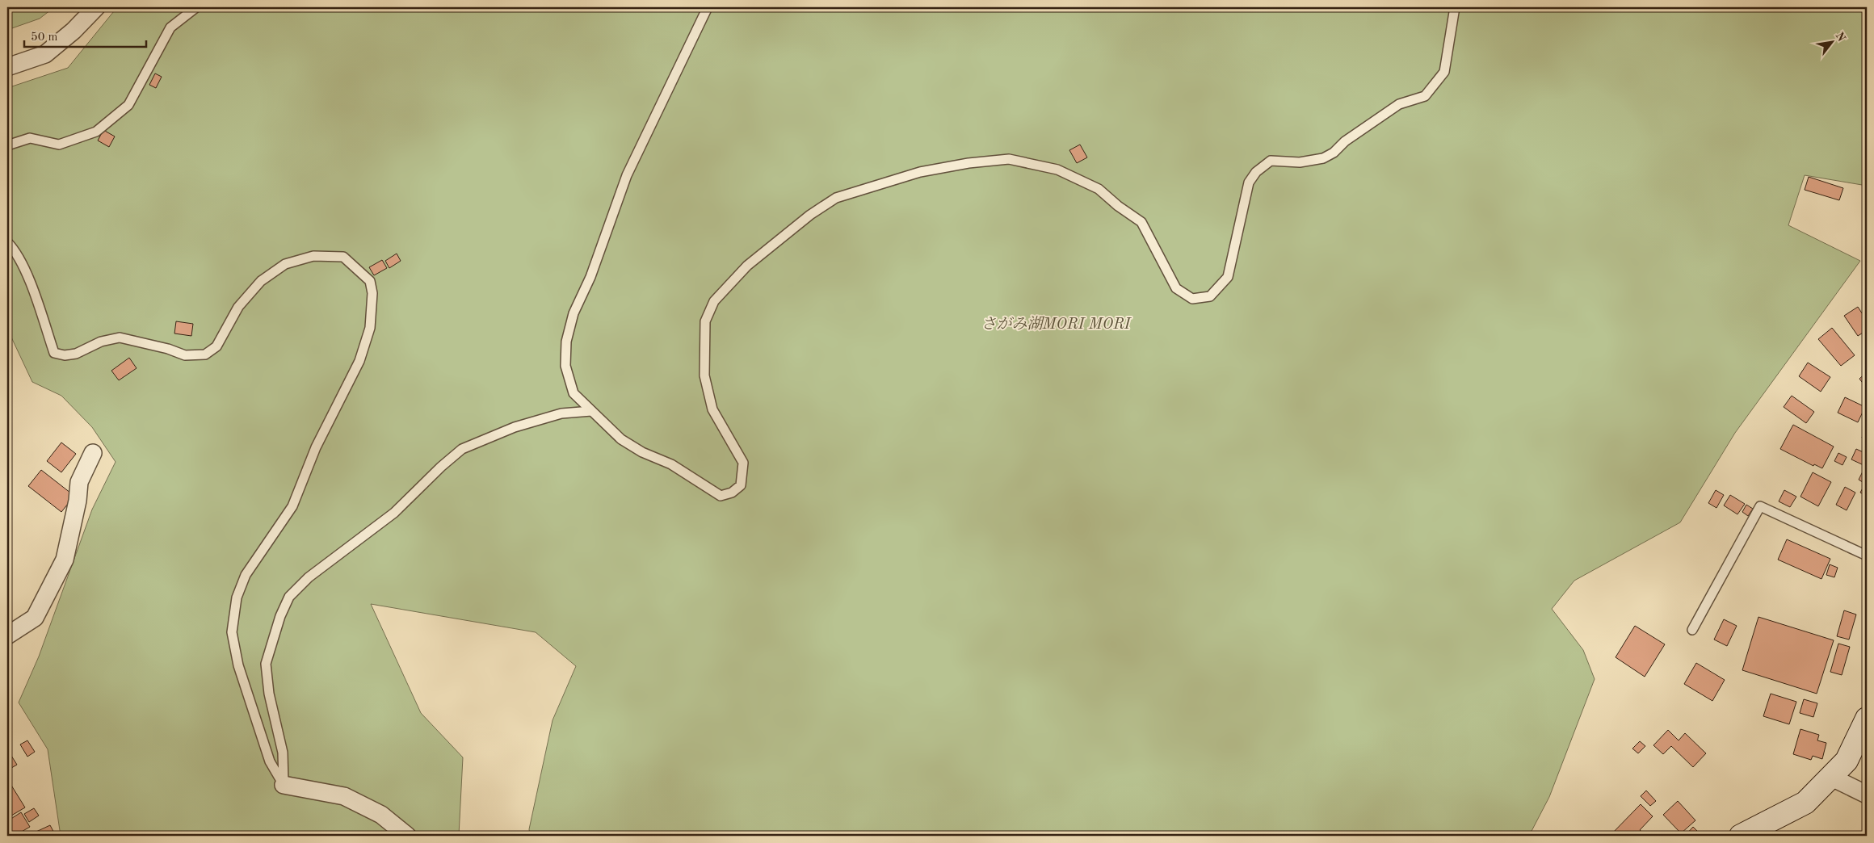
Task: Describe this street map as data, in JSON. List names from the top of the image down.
{
  "parks": ["さがみ湖MORI MORI"],
  "scale_bar": "50 m",
  "north": "top right"
}
